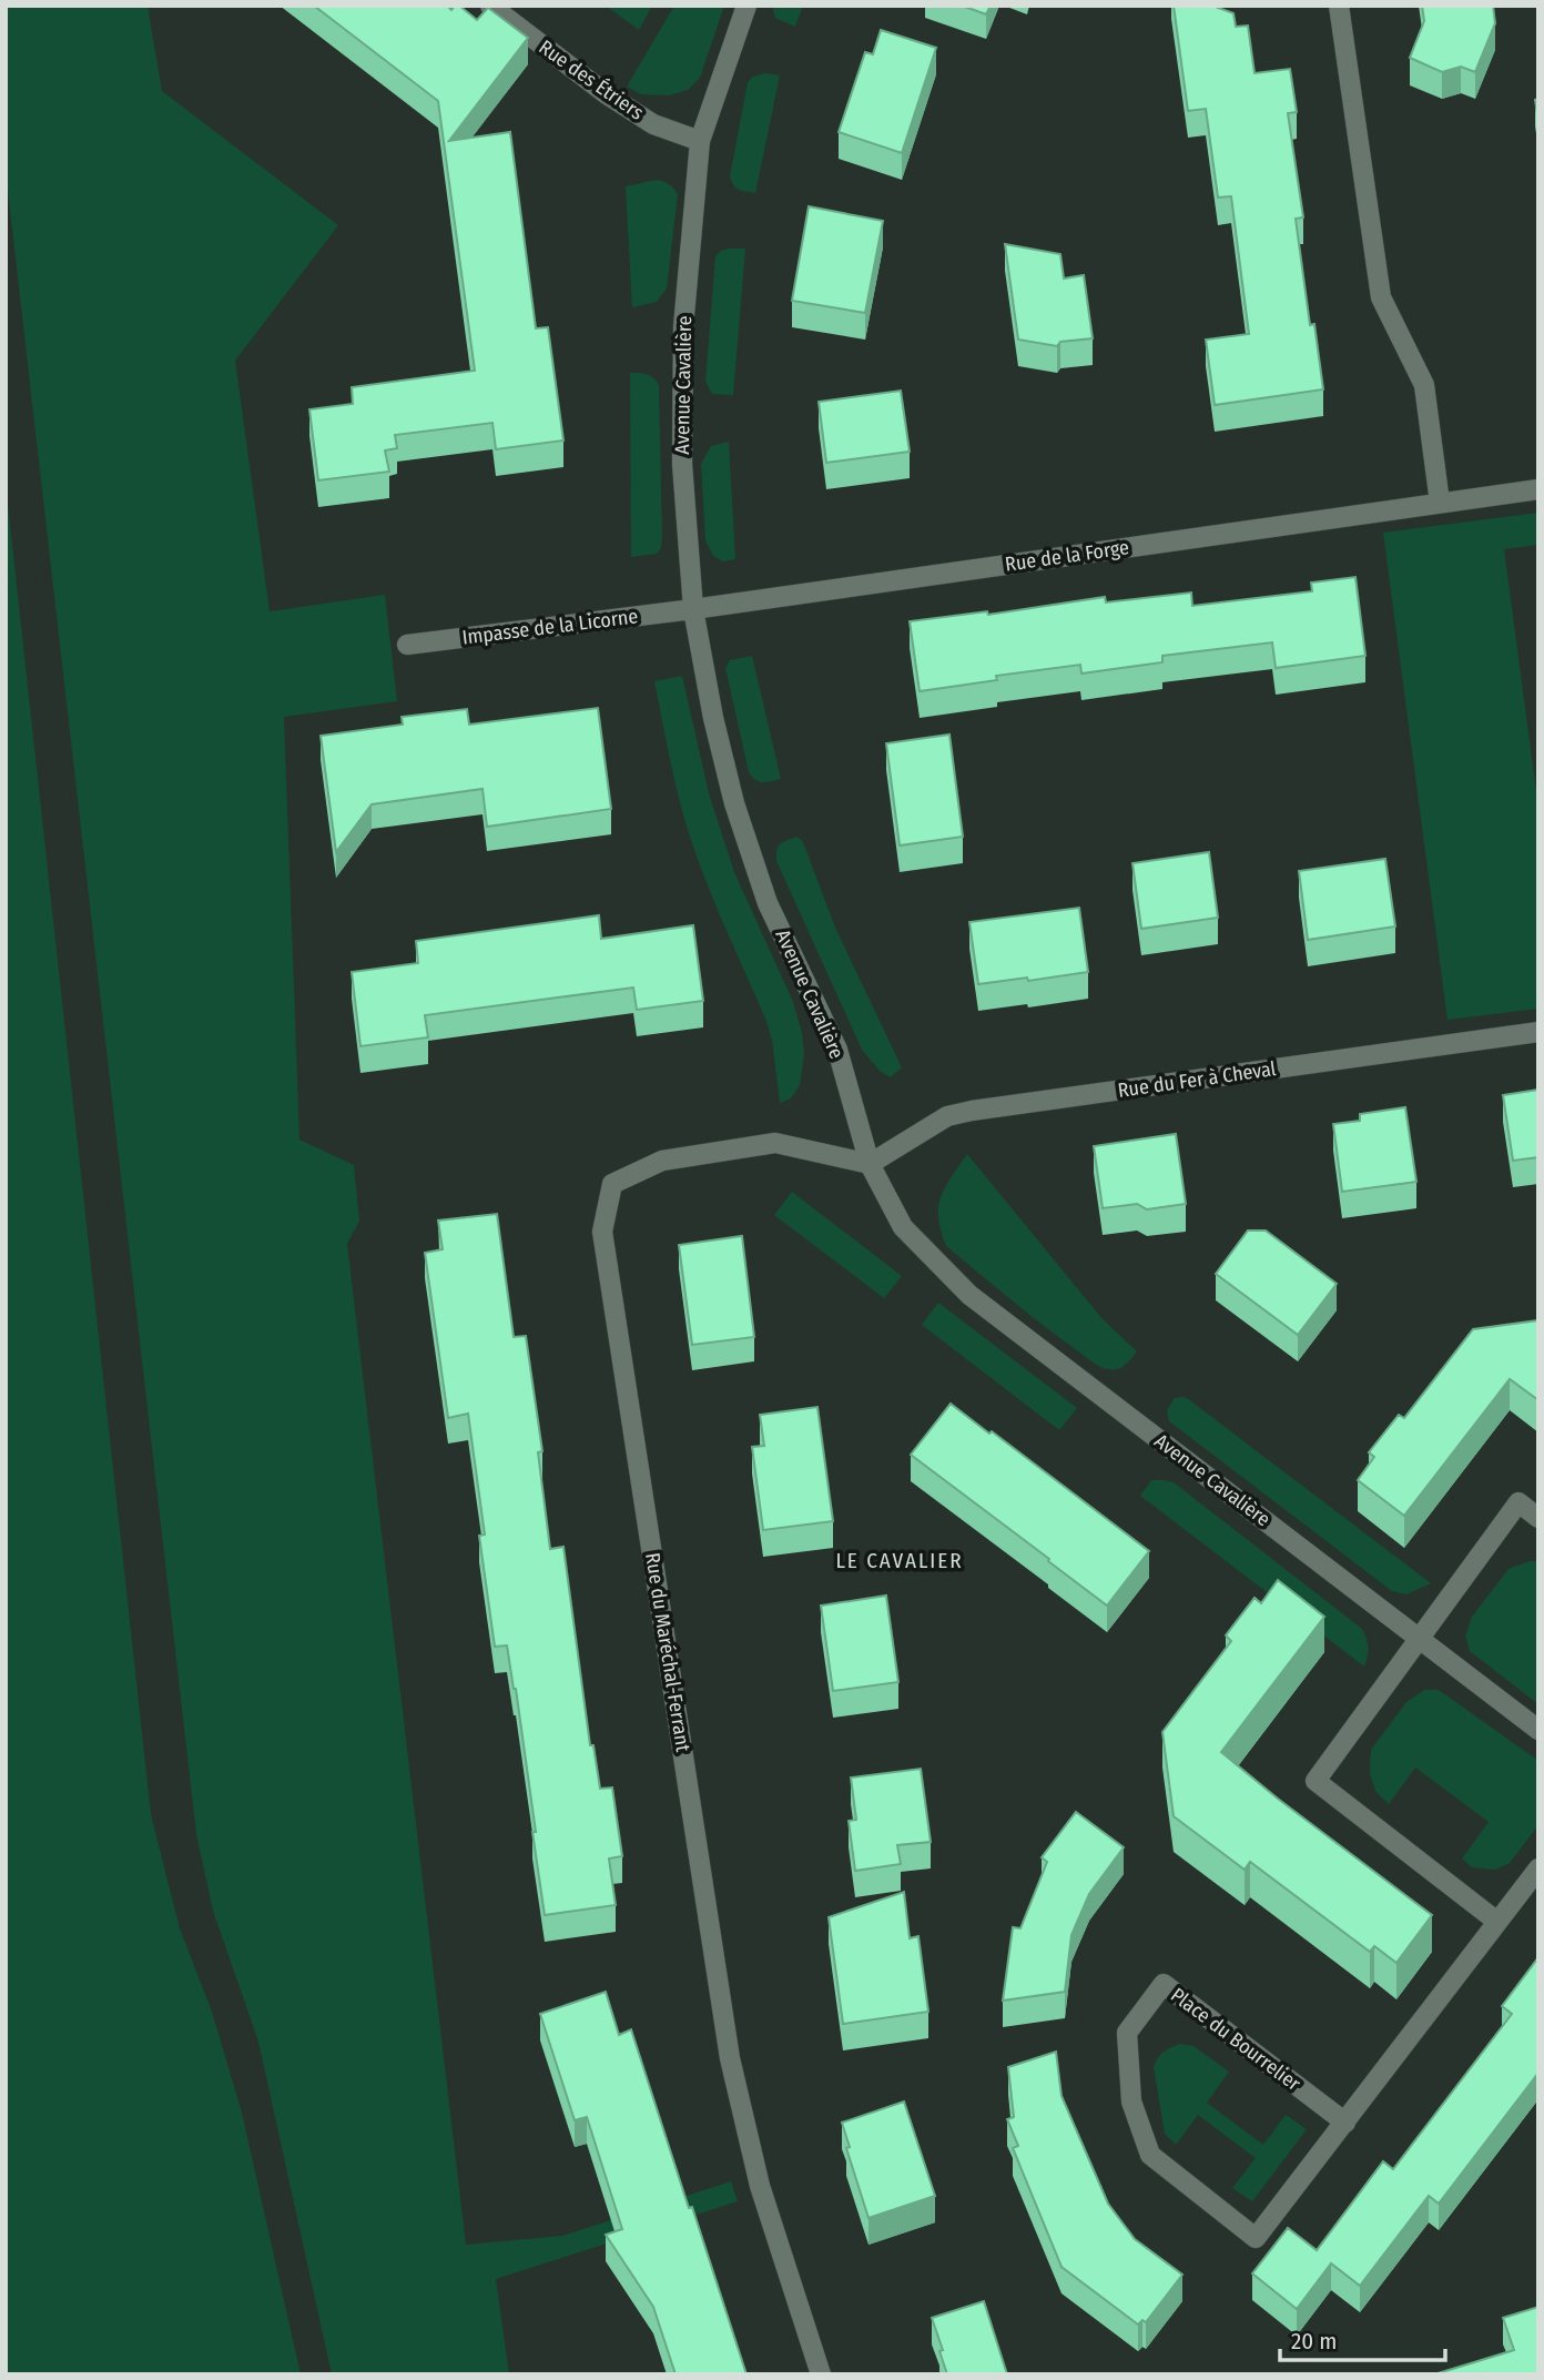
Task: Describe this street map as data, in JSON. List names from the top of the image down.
{
  "streets": {
    "street": [
      "Rue des Étriers",
      "Avenue Cavalière",
      "Rue de la Forge",
      "Impasse de la Licorne",
      "Rue du Fer à Cheval",
      "Rue du Maréchal-Ferrant",
      "Place du Bourrelier"
    ]
  },
  "crossings": [
    ["Rue des Étriers", "Avenue Cavalière"],
    ["Avenue Cavalière", "Rue de la Forge"],
    ["Avenue Cavalière", "Impasse de la Licorne"],
    ["Avenue Cavalière", "Rue du Fer à Cheval"],
    ["Avenue Cavalière", "Rue du Maréchal-Ferrant"],
    ["Rue de la Forge", "Impasse de la Licorne"],
    ["Rue du Fer à Cheval", "Rue du Maréchal-Ferrant"]
  ],
  "districts": ["LE CAVALIER"],
  "scale_bar": "20 m"
}
